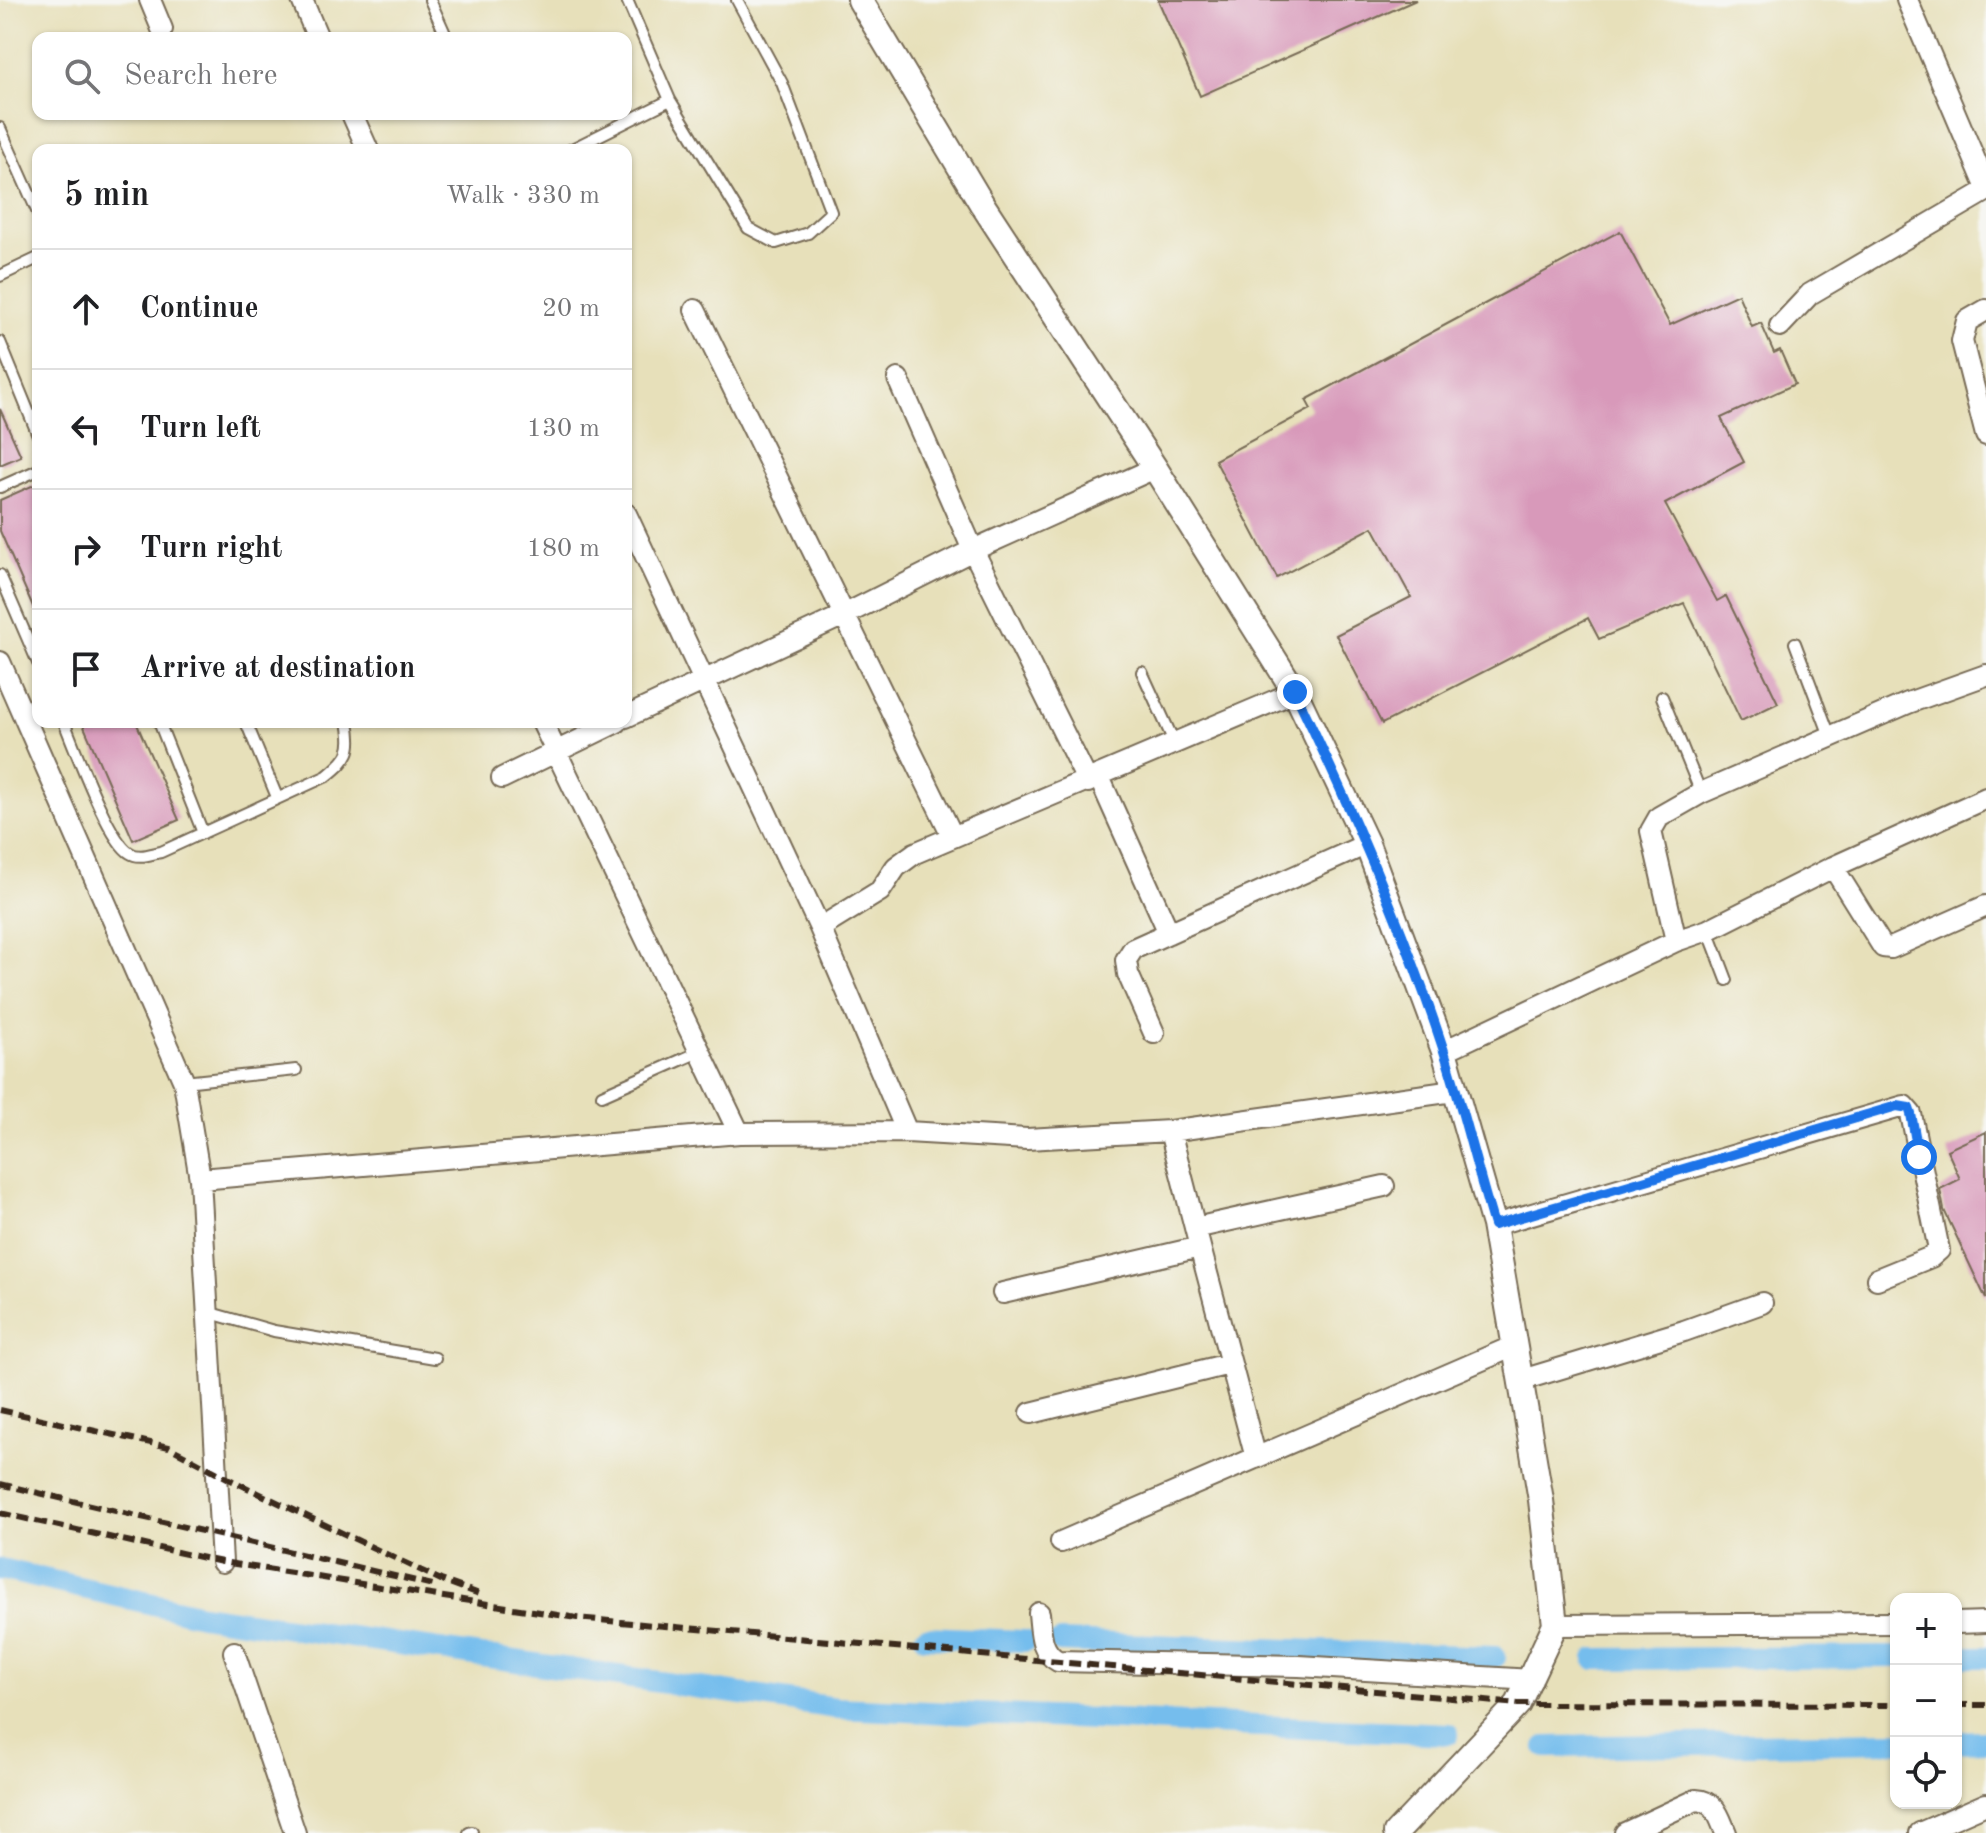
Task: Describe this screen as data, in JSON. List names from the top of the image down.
{
  "page": {
    "search": "Search here",
    "heading": ["5 min", "Walk · 330 m"],
    "list": [
      ["Continue", "20 m"],
      ["Turn left", "130 m"],
      ["Turn right", "180 m"],
      "Arrive at destination"
    ],
    "map_buttons": ["+", "−"]
  }
}
